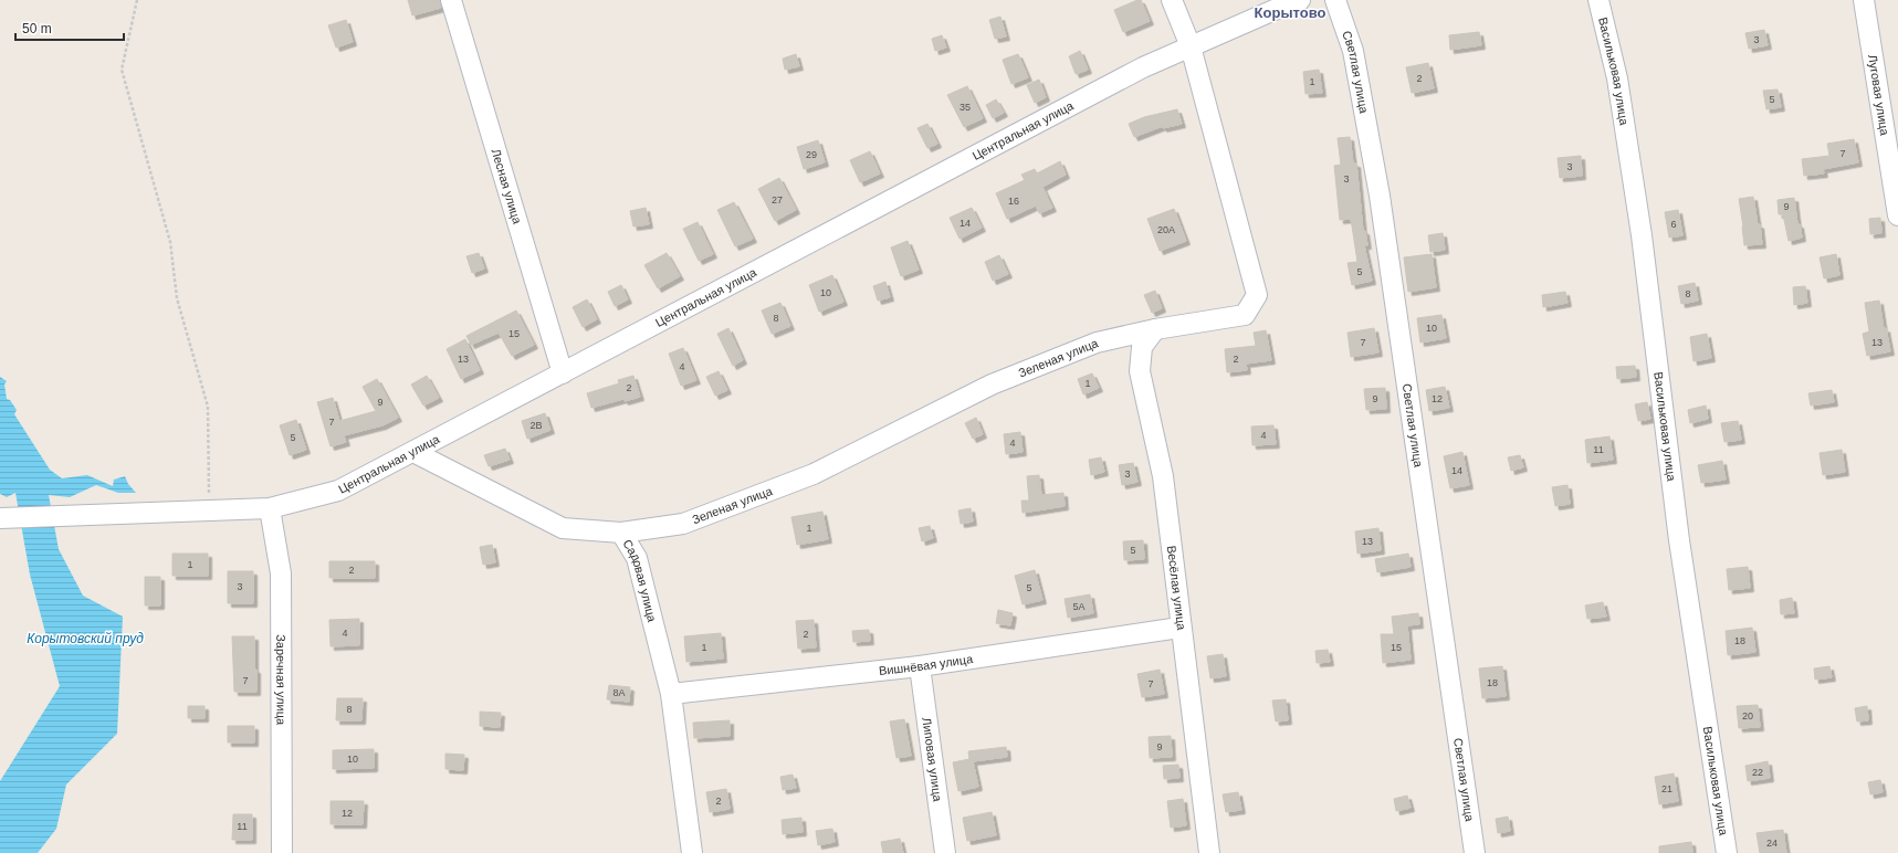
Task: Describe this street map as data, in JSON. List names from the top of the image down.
{
  "streets": {
    "street": [
      "Светлая улица",
      "Васильковая улица",
      "Луговая улица",
      "Центральная улица",
      "Лесная улица",
      "Зеленая улица",
      "Садовая улица",
      "Весёлая улица",
      "Вишнёвая улица",
      "Заречная улица",
      "Липовая улица"
    ]
  },
  "crossings": [
    ["Центральная улица", "Лесная улица"],
    ["Центральная улица", "Зеленая улица"],
    ["Центральная улица", "Садовая улица"],
    ["Центральная улица", "Заречная улица"],
    ["Зеленая улица", "Садовая улица"],
    ["Зеленая улица", "Весёлая улица"],
    ["Садовая улица", "Вишнёвая улица"],
    ["Весёлая улица", "Вишнёвая улица"],
    ["Вишнёвая улица", "Липовая улица"]
  ],
  "districts": ["Корытово"],
  "water": ["Корытовский пруд"],
  "house_numbers": [
    "3",
    "2",
    "1",
    "5",
    "35",
    "7",
    "29",
    "3",
    "3",
    "27",
    "16",
    "9",
    "14",
    "6",
    "20А",
    "5",
    "10",
    "8",
    "8",
    "10",
    "15",
    "7",
    "13",
    "13",
    "2",
    "4",
    "1",
    "2",
    "9",
    "12",
    "9",
    "7",
    "2В",
    "4",
    "5",
    "4",
    "11",
    "14",
    "3",
    "1",
    "13",
    "5",
    "1",
    "2",
    "3",
    "5",
    "5А",
    "4",
    "2",
    "18",
    "1",
    "15",
    "7",
    "18",
    "7",
    "8А",
    "8",
    "20",
    "9",
    "10",
    "22",
    "21",
    "2",
    "12",
    "11",
    "24"
  ],
  "scale_bar": "50 m"
}
